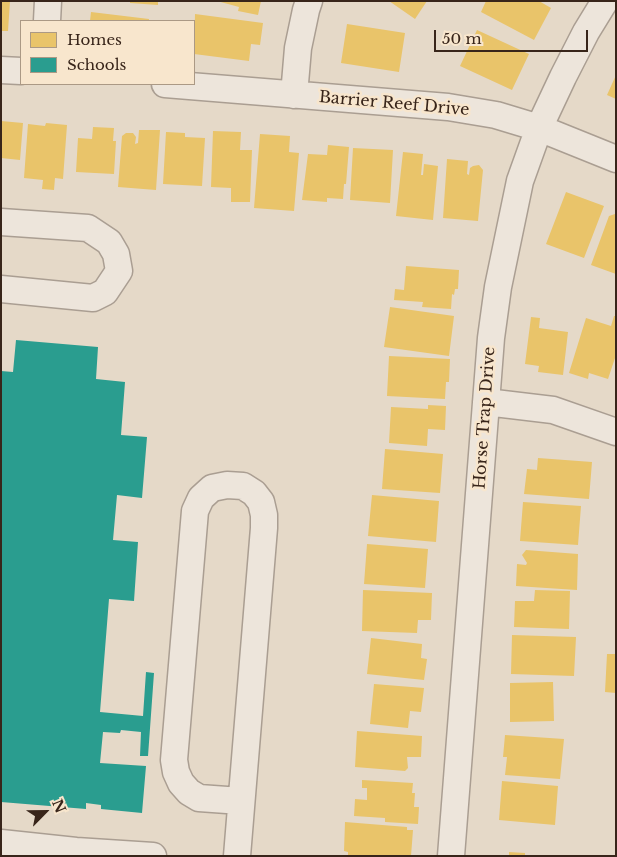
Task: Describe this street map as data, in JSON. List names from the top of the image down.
{
  "streets": {
    "street": ["Barrier Reef Drive", "Horse Trap Drive"]
  },
  "crossings": [
    ["Barrier Reef Drive", "Horse Trap Drive"]
  ],
  "legend": ["Homes", "Schools"],
  "scale_bar": "50 m",
  "north": "top right"
}
